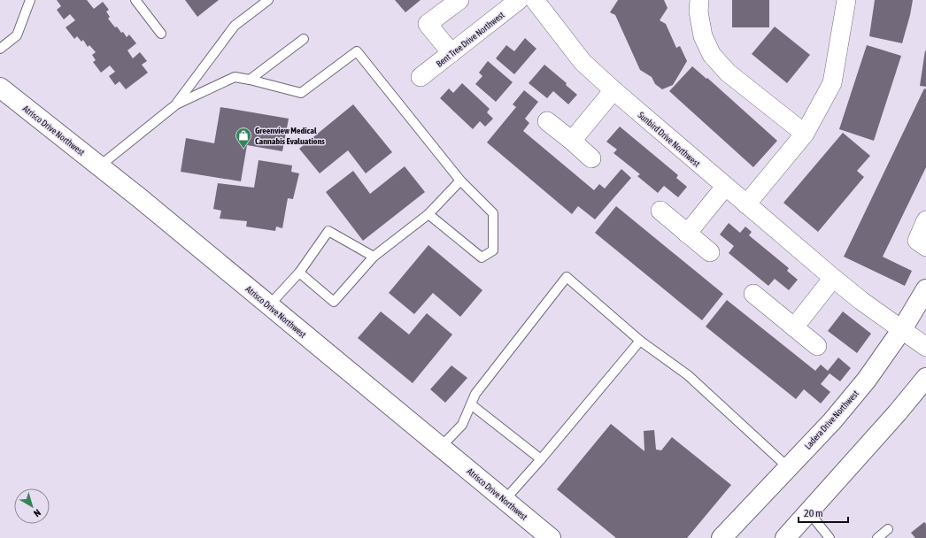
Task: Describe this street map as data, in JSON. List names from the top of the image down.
{
  "streets": {
    "street": [
      "Bent Tree Drive Northwest",
      "Atrisco Drive Northwest",
      "Sunbird Drive Northwest",
      "Ladera Drive Northwest"
    ]
  },
  "crossings": [
    ["Sunbird Drive Northwest", "Ladera Drive Northwest"]
  ],
  "places": {
    "shop": ["Greenview Medical Cannabis Evaluations"]
  },
  "scale_bar": "20 m",
  "north": "bottom right"
}
